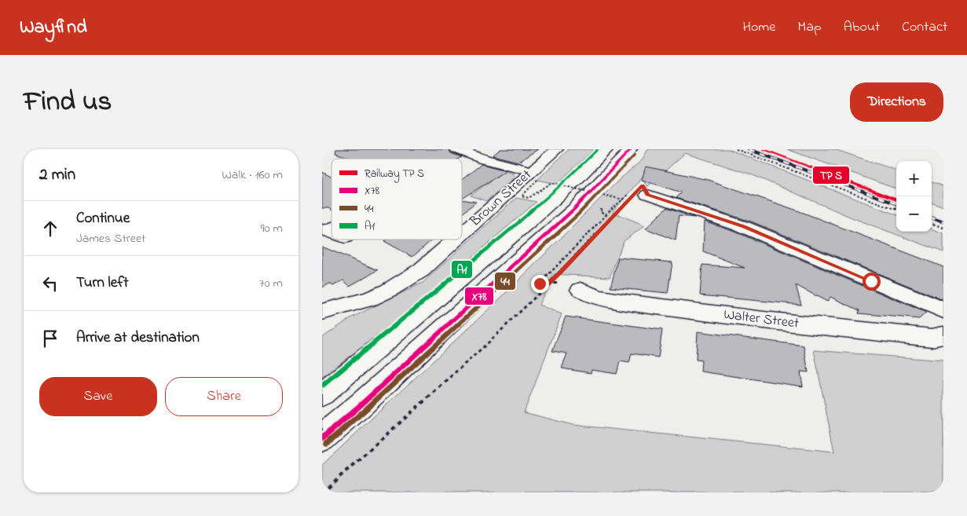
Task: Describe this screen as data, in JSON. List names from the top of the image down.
{
  "streets": {
    "street": ["Brown Street", "Walter Street"]
  },
  "lines": ["transit line X78", "transit line A1", "transit line 44"],
  "legend": [
    "Railway TP S",
    "X78",
    "44",
    "A1"
  ],
  "page": {
    "header": "Wayfind",
    "nav": [
      "Home",
      "Map",
      "About",
      "Contact"
    ],
    "title": "Find us",
    "buttons": [
      "Directions",
      ["Save", "Share"]
    ],
    "heading": ["2 min", "Walk · 160 m"],
    "map_buttons": ["+", "−"],
    "list": [
      ["Continue", "James Street", "90 m"],
      ["Turn left", "70 m"],
      "Arrive at destination"
    ]
  }
}
